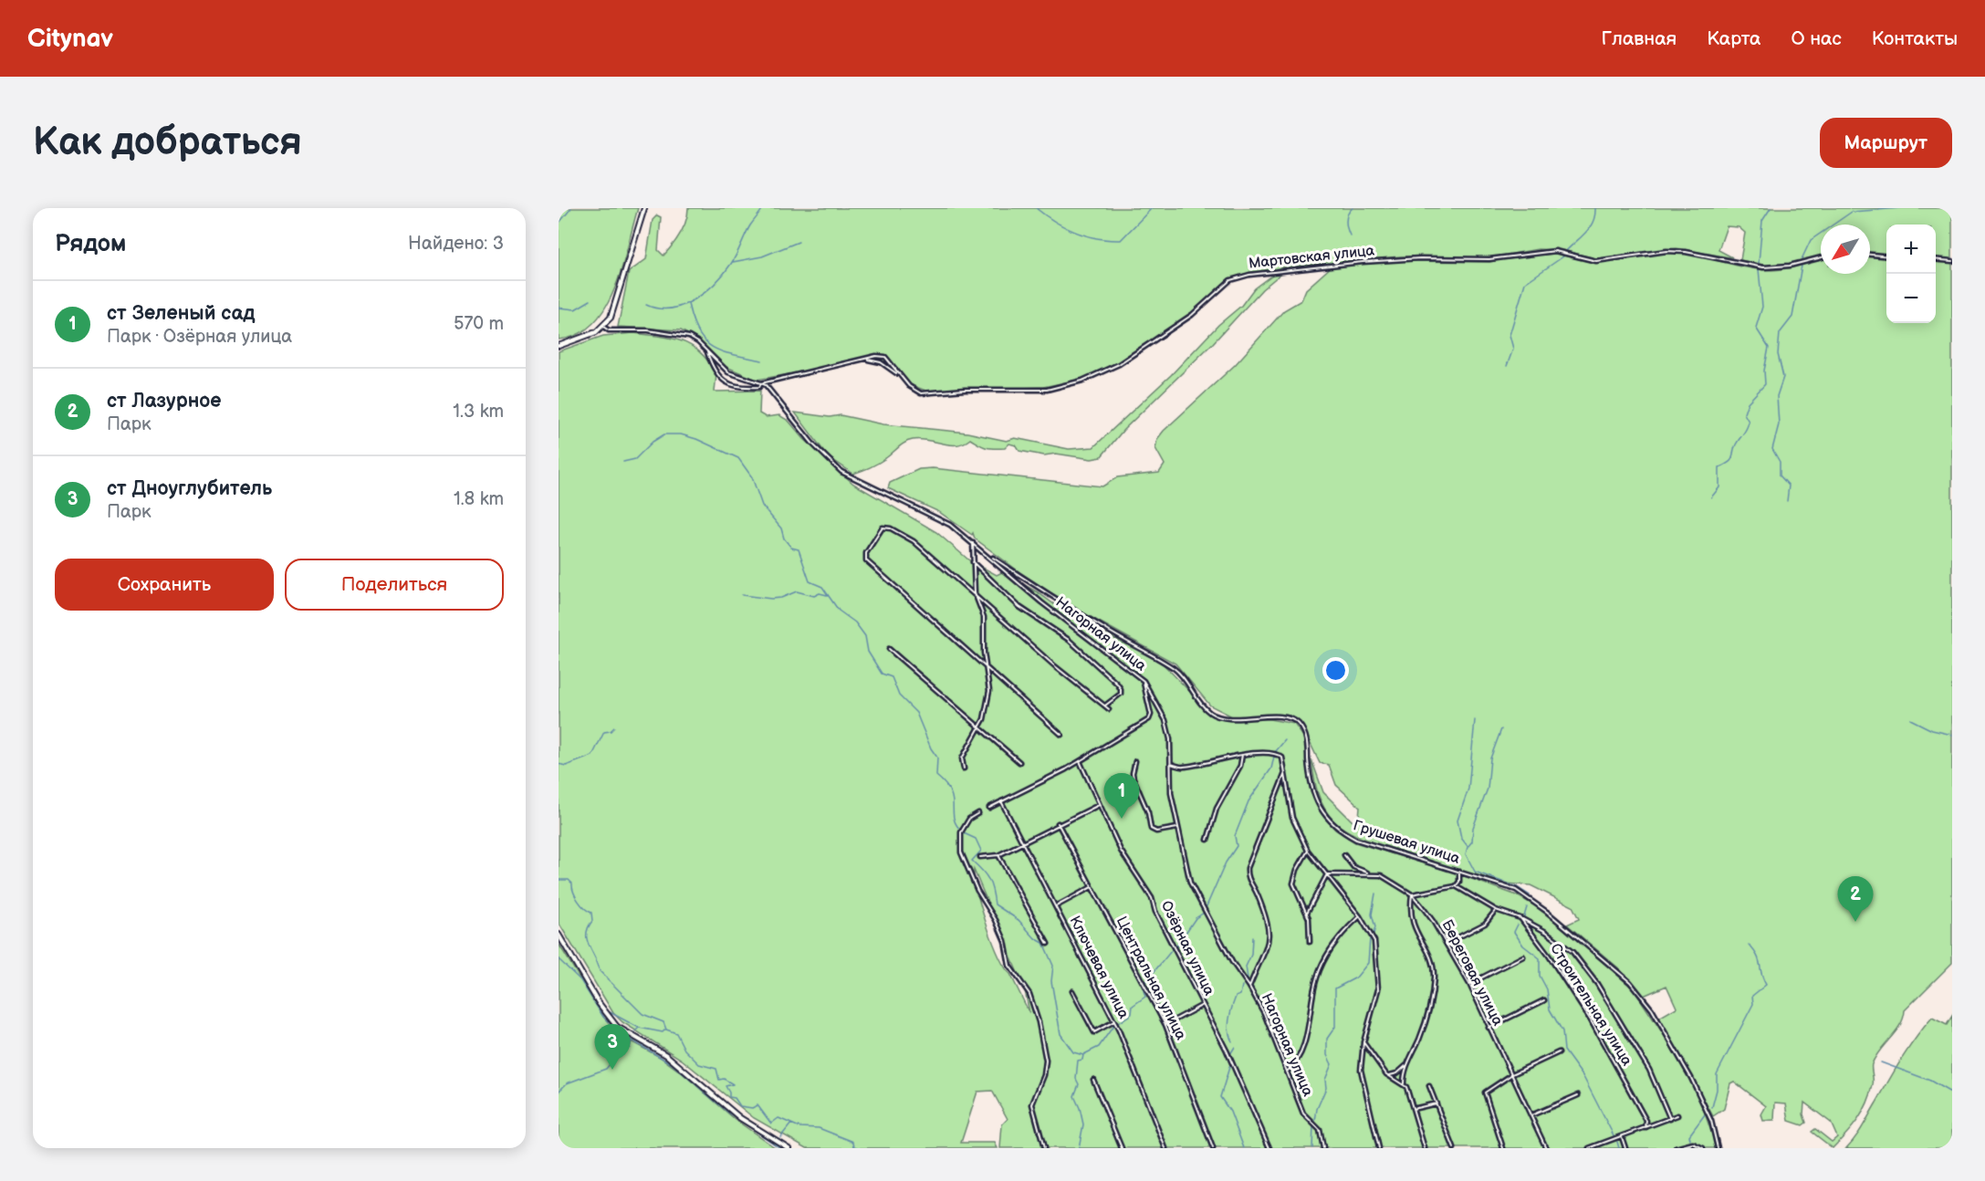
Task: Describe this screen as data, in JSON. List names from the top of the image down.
{
  "streets": {
    "street": [
      "Мартовская улица",
      "Нагорная улица",
      "Грушевая улица",
      "Озёрная улица",
      "Ключевая улица",
      "Береговая улица",
      "Центральная улица",
      "Строительная улица"
    ]
  },
  "crossings": [
    ["Мартовская улица", "Нагорная улица"],
    ["Нагорная улица", "Грушевая улица"]
  ],
  "north": "bottom left",
  "page": {
    "header": "Citynav",
    "nav": [
      "Главная",
      "Карта",
      "О нас",
      "Контакты"
    ],
    "buttons": [
      "Маршрут",
      ["Сохранить", "Поделиться"]
    ],
    "title": "Как добраться",
    "heading": ["Рядом", "Найдено: 3"],
    "map_buttons": ["+", "−"],
    "list": [
      {
        "mark": "1",
        "name": "ст Зеленый сад",
        "note": "Парк · Озёрная улица",
        "value": "570 m"
      },
      {
        "mark": "2",
        "name": "ст Лазурное",
        "note": "Парк",
        "value": "1.3 km"
      },
      {
        "mark": "3",
        "name": "ст Дноуглубитель",
        "note": "Парк",
        "value": "1.8 km"
      }
    ],
    "pins": ["1", "2", "3"]
  }
}
